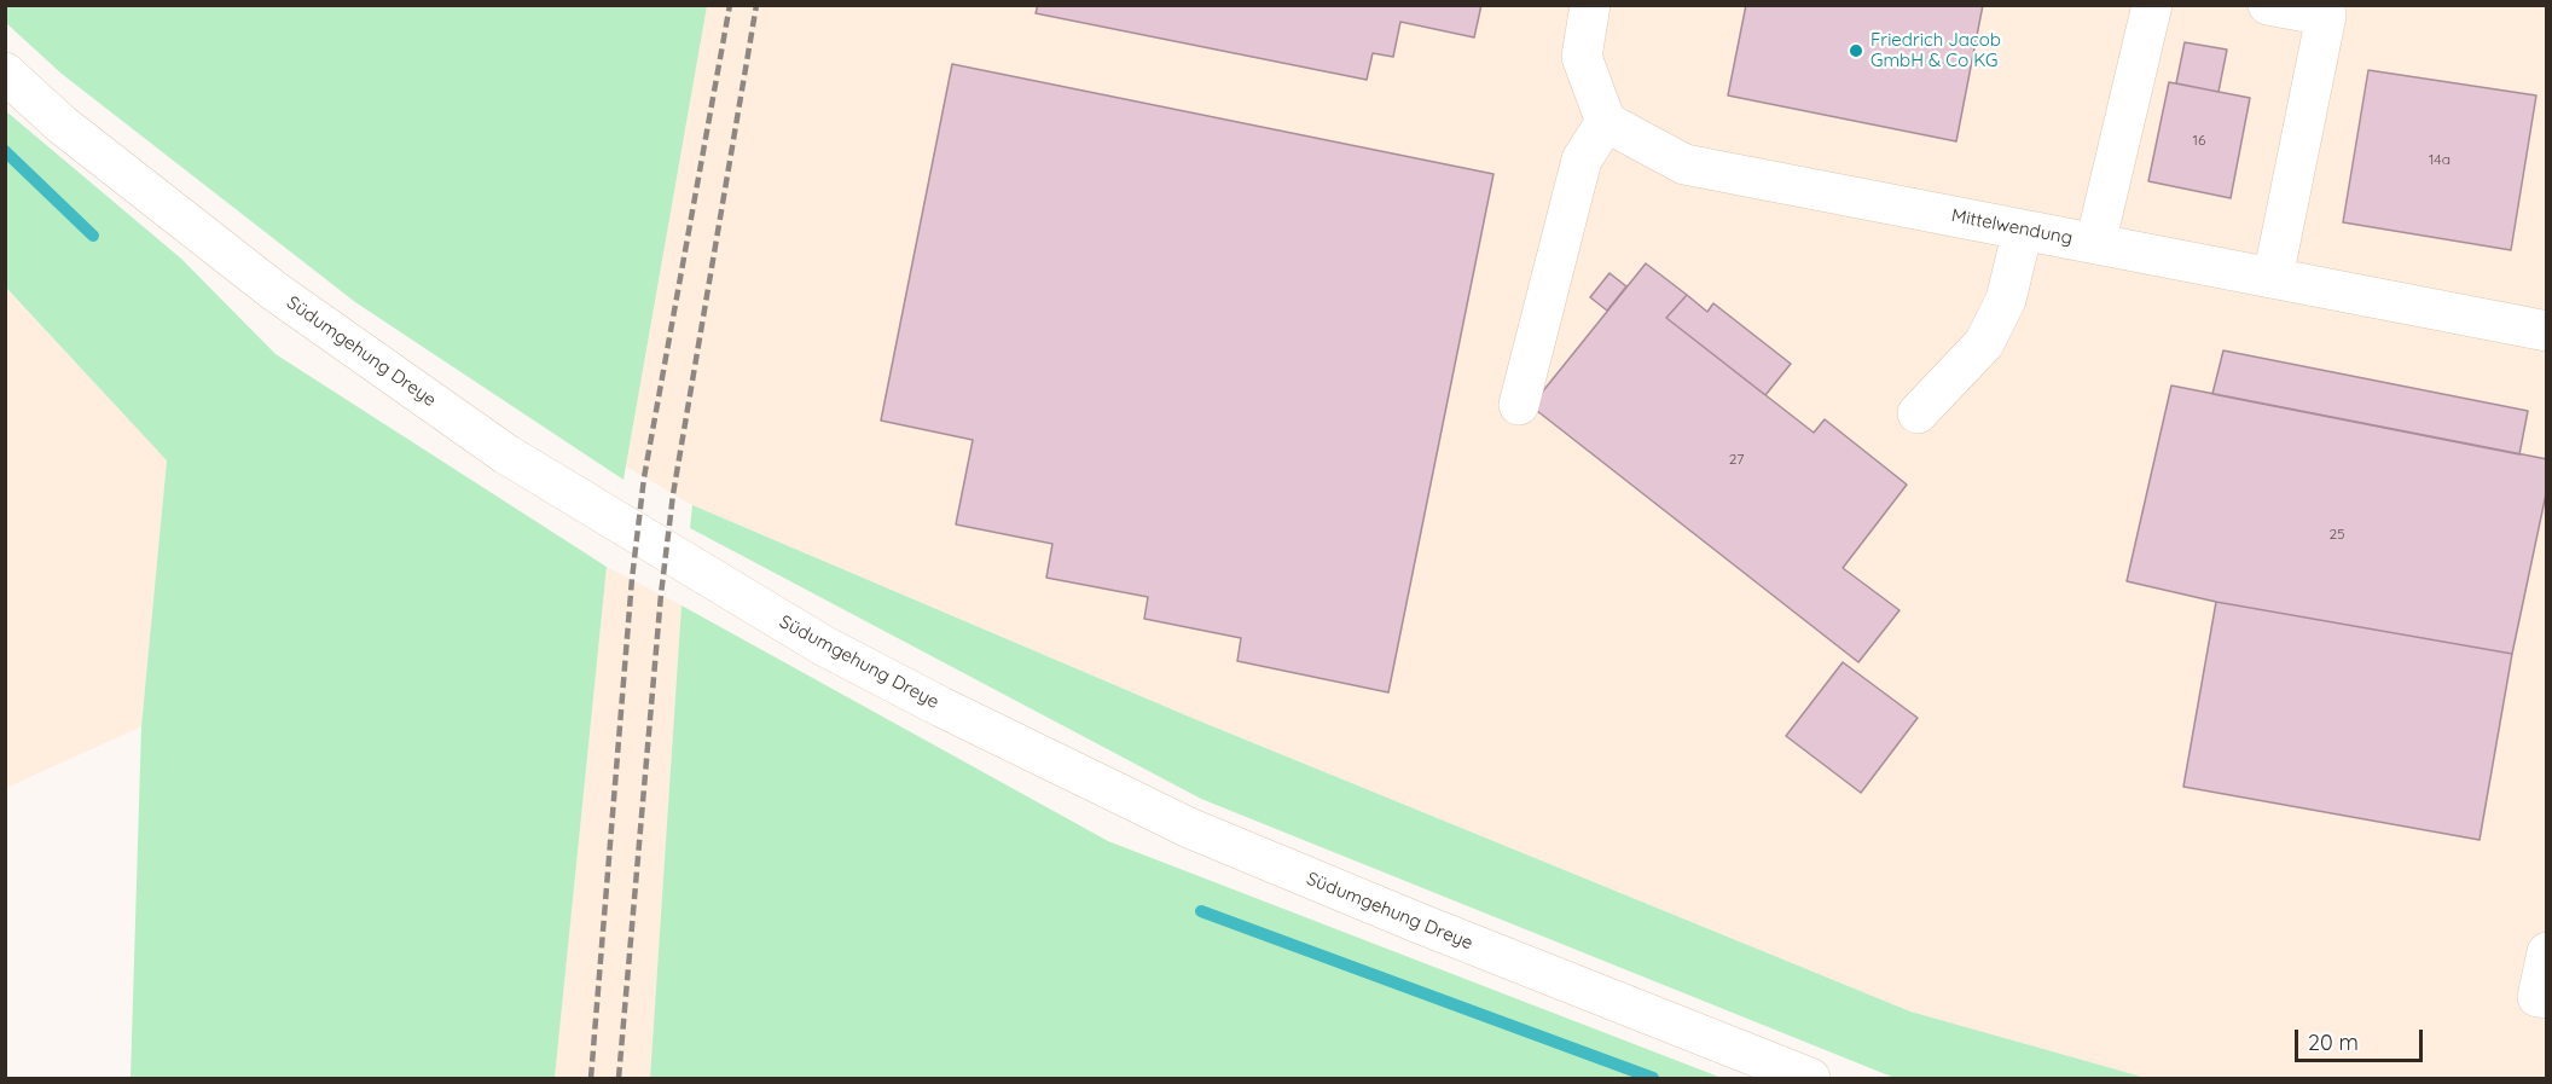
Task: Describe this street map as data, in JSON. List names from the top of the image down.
{
  "streets": {
    "main road": ["Mittelwendung", "Südumgehung Dreye"]
  },
  "places": ["Friedrich Jacob GmbH & Co KG"],
  "house_numbers": [
    "16",
    "14a",
    "27",
    "25"
  ],
  "scale_bar": "20 m"
}
